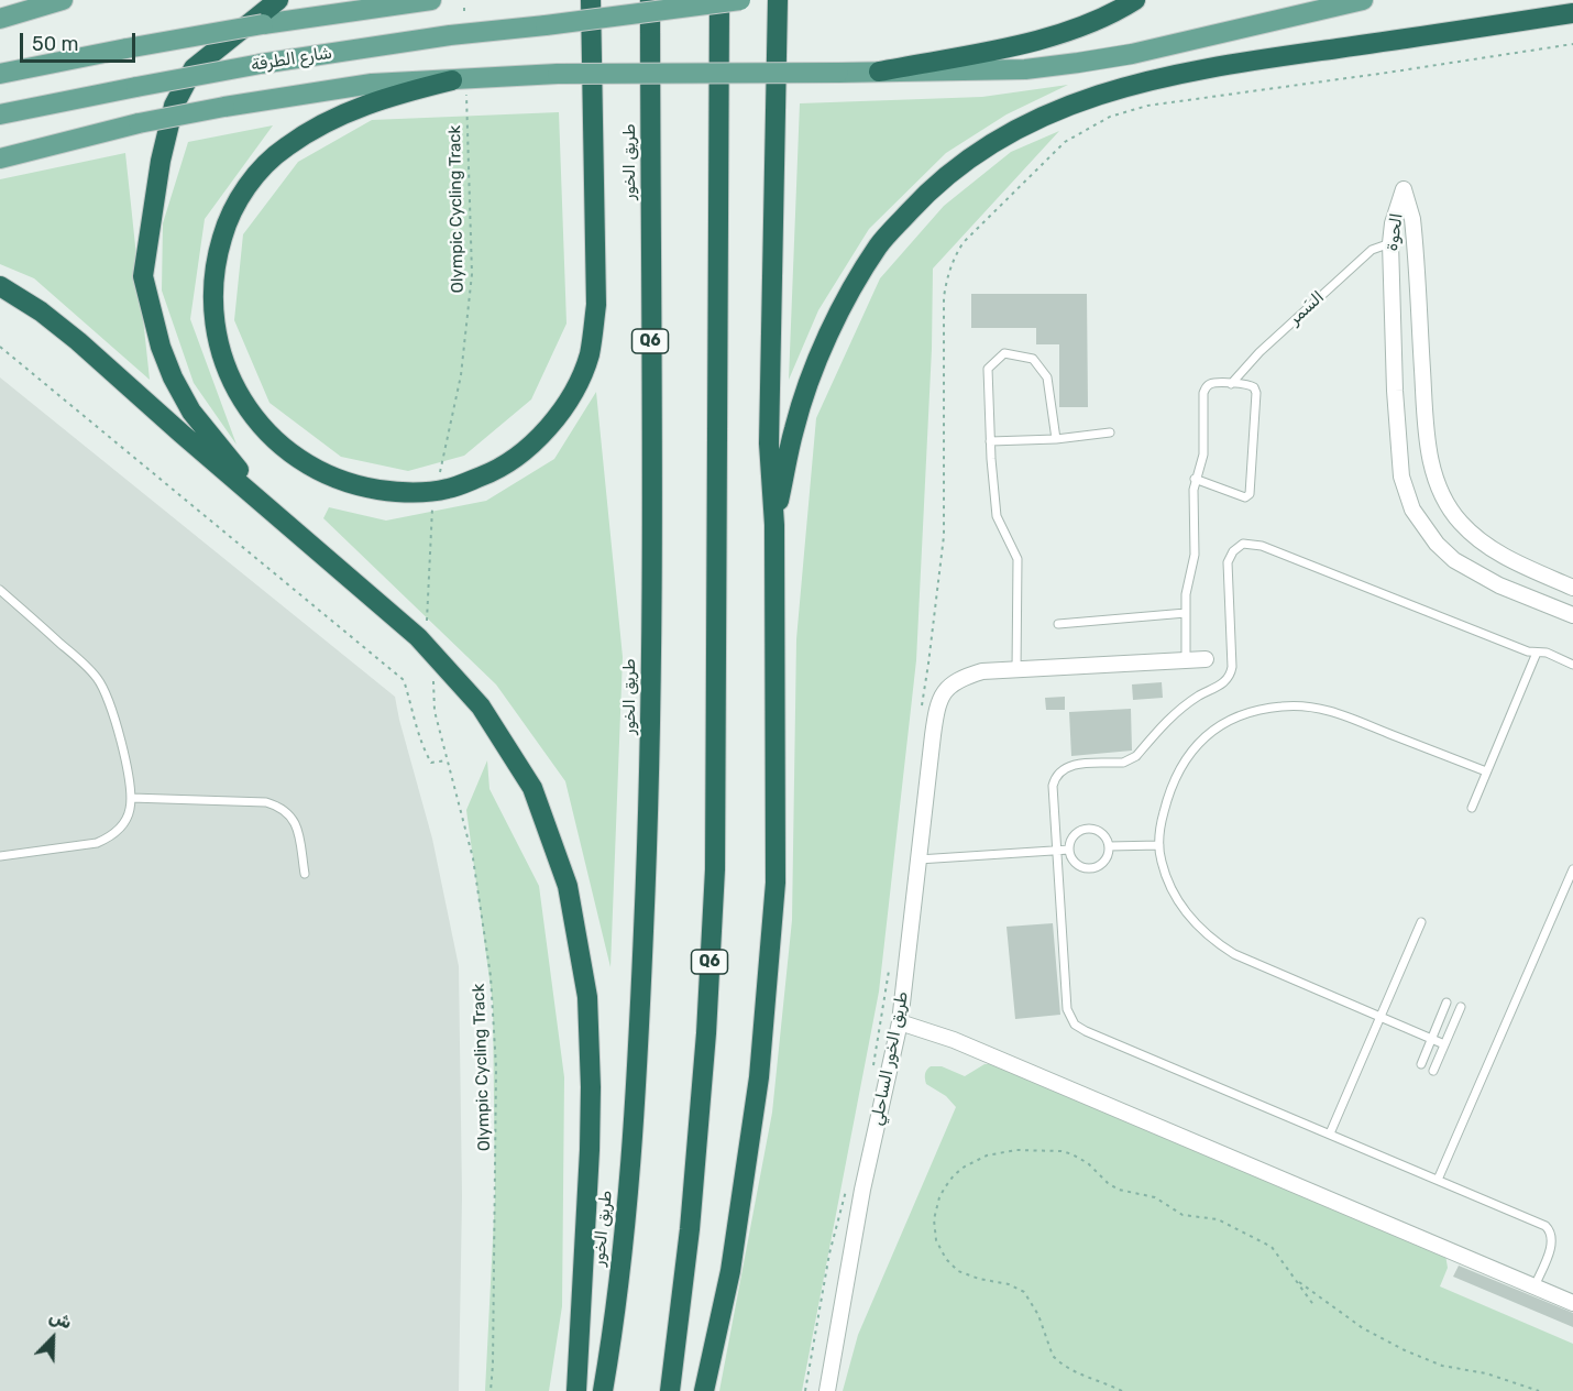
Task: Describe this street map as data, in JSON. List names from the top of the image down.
{
  "streets": {
    "highway": ["طريق الخور", "Q6"],
    "main road": ["شارع الطرفة"],
    "street": ["الحوة", "طريق الخور الساحلي"],
    "lane": ["السَمر"],
    "path": ["Olympic Cycling Track"]
  },
  "crossings": [
    ["الحوة", "السَمر"]
  ],
  "scale_bar": "50 m",
  "north": "top right"
}
